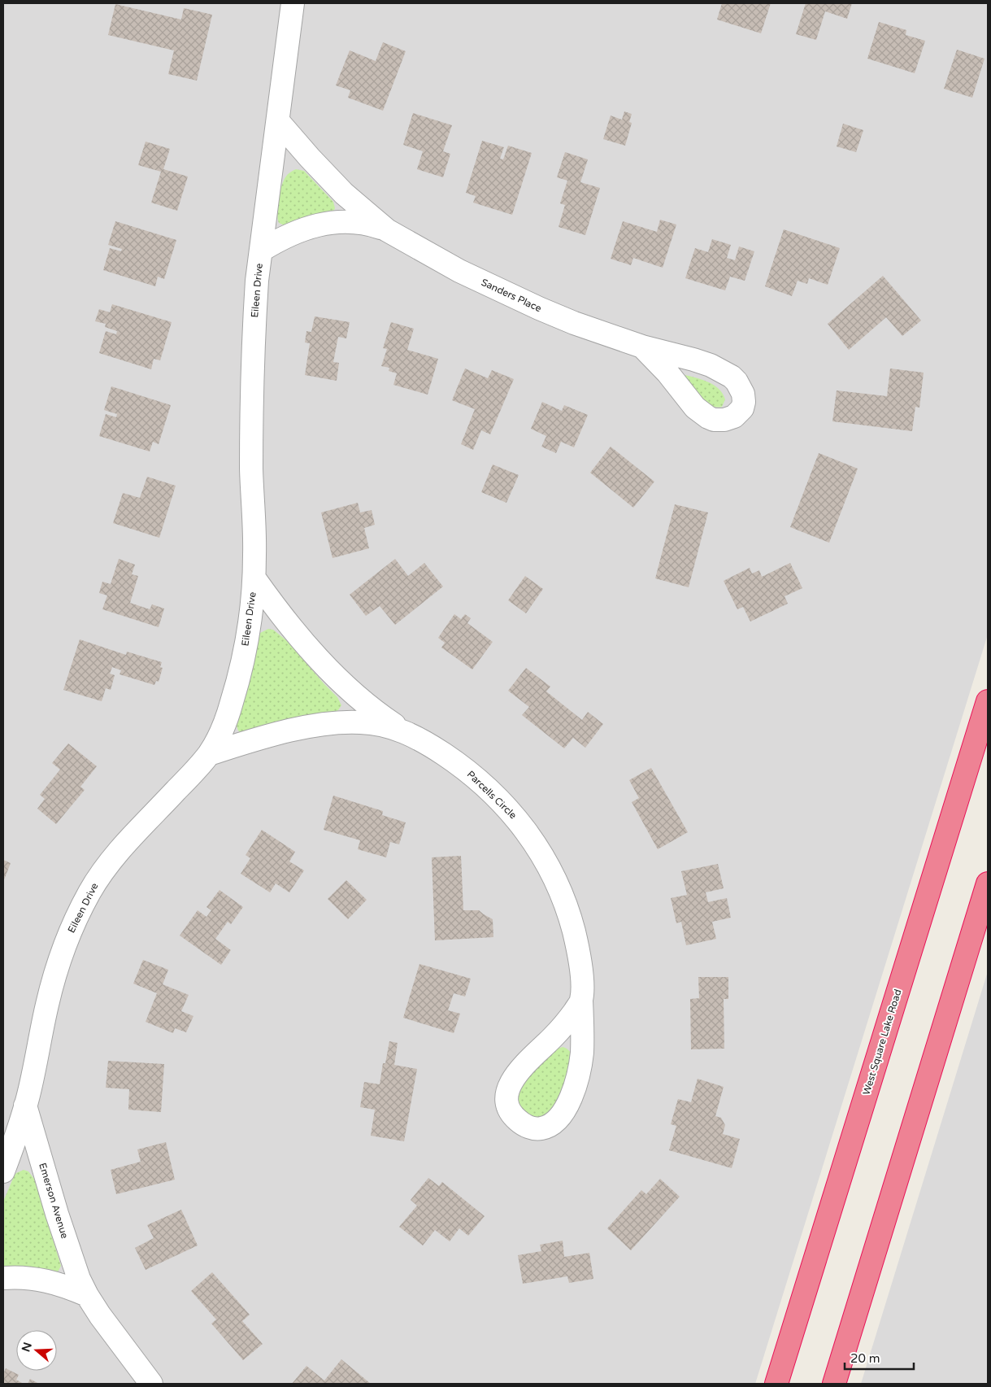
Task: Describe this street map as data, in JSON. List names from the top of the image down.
{
  "streets": {
    "highway": ["West Square Lake Road"],
    "street": [
      "Eileen Drive",
      "Sanders Place",
      "Parcells Circle",
      "Emerson Avenue"
    ]
  },
  "crossings": [
    ["Eileen Drive", "Sanders Place"],
    ["Eileen Drive", "Parcells Circle"],
    ["Eileen Drive", "Emerson Avenue"]
  ],
  "scale_bar": "20 m",
  "north": "left"
}
